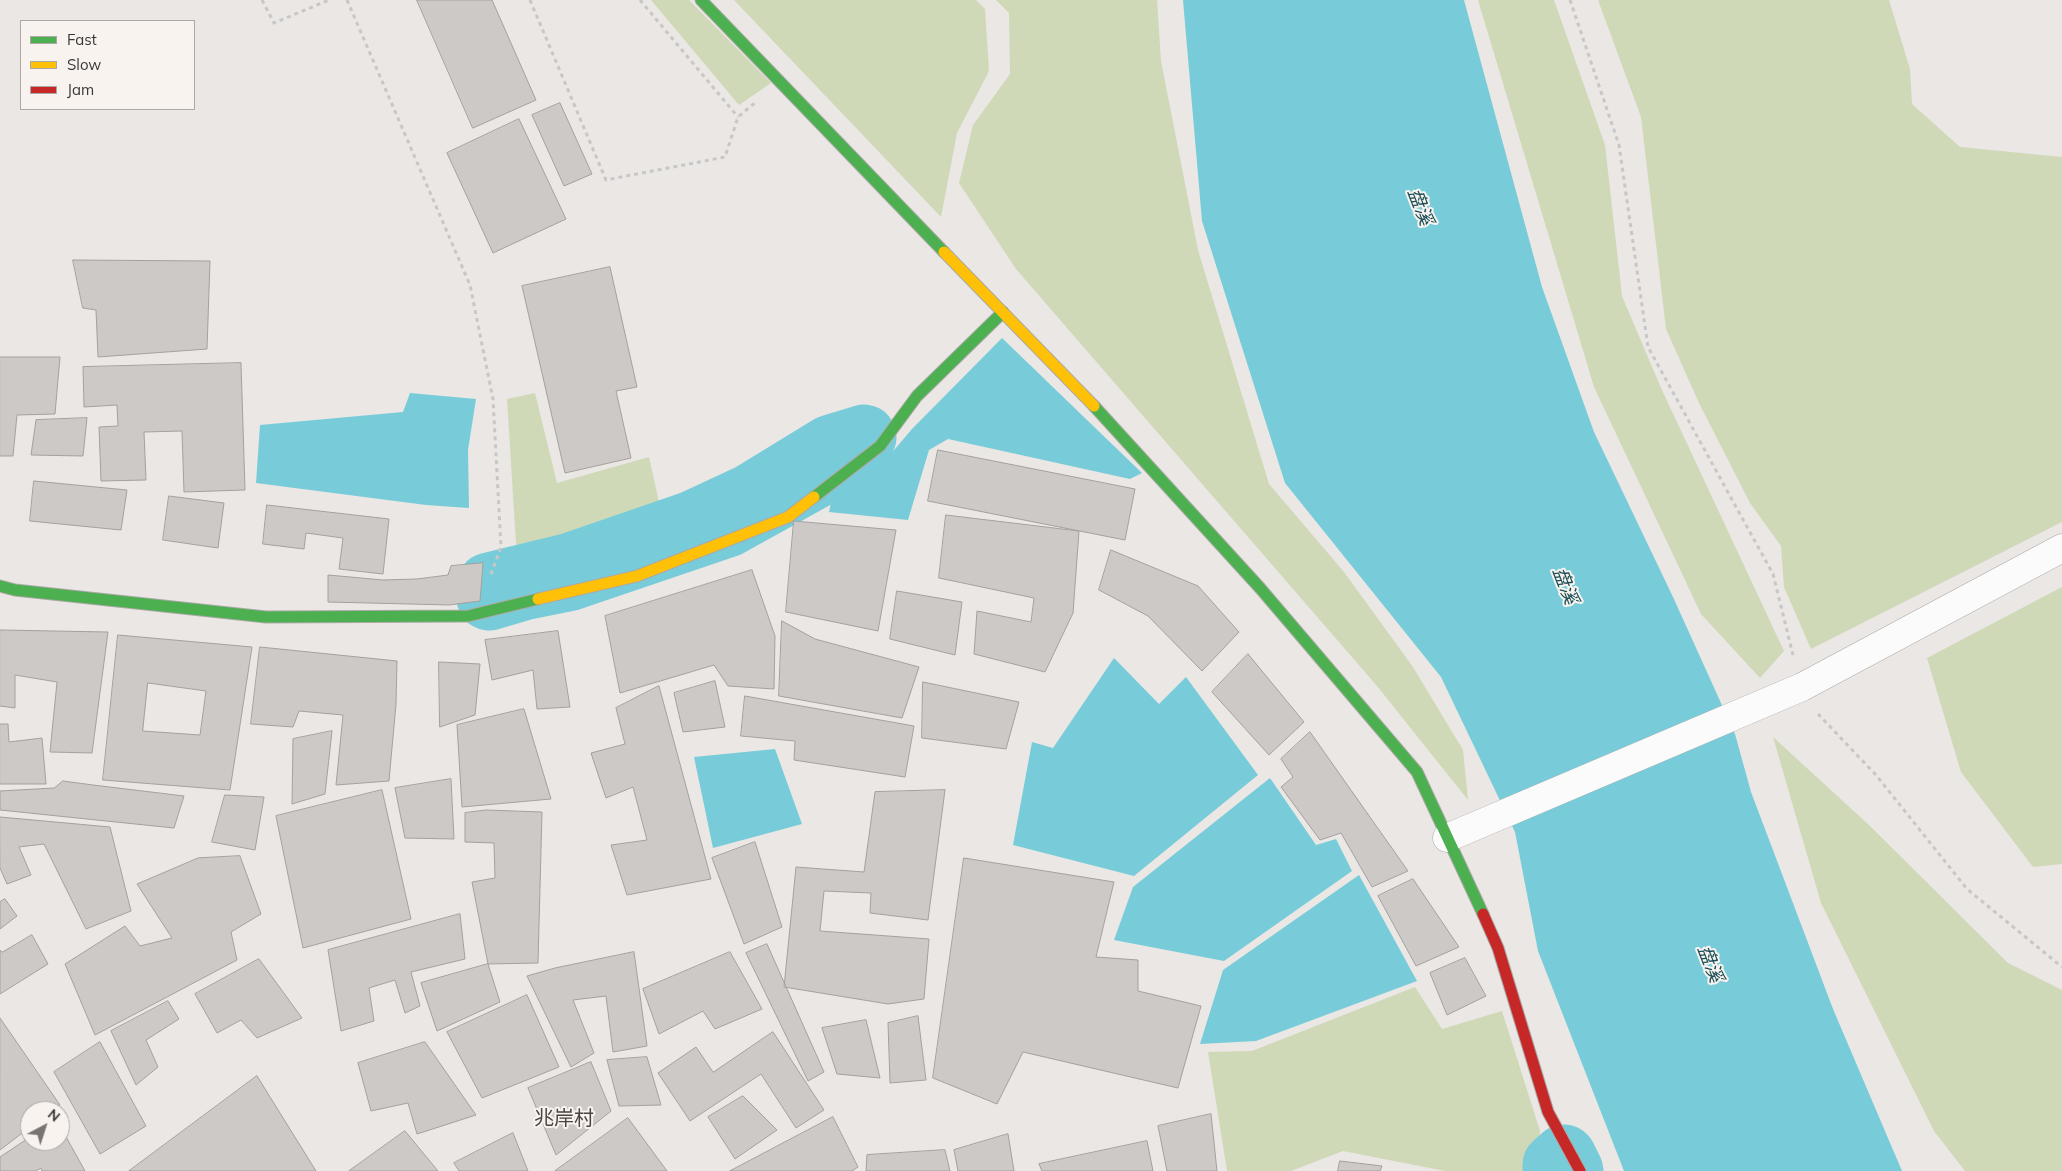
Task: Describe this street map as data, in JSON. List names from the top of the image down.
{
  "districts": ["兆岸村"],
  "water": ["盘溪"],
  "legend": ["Fast", "Slow", "Jam"],
  "north": "top right"
}
